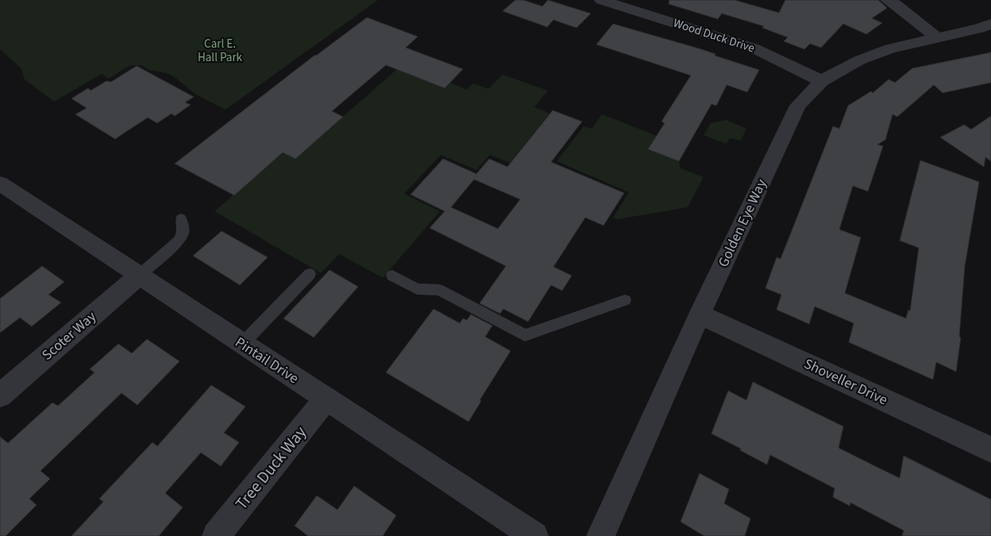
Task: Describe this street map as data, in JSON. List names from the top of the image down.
{
  "streets": {
    "street": [
      "Wood Duck Drive",
      "Golden Eye Way",
      "Scoter Way",
      "Pintail Drive",
      "Shoveller Drive",
      "Tree Duck Way"
    ]
  },
  "crossings": [
    ["Wood Duck Drive", "Golden Eye Way"],
    ["Golden Eye Way", "Shoveller Drive"],
    ["Scoter Way", "Pintail Drive"],
    ["Pintail Drive", "Tree Duck Way"]
  ],
  "parks": ["Carl E. Hall Park"]
}
